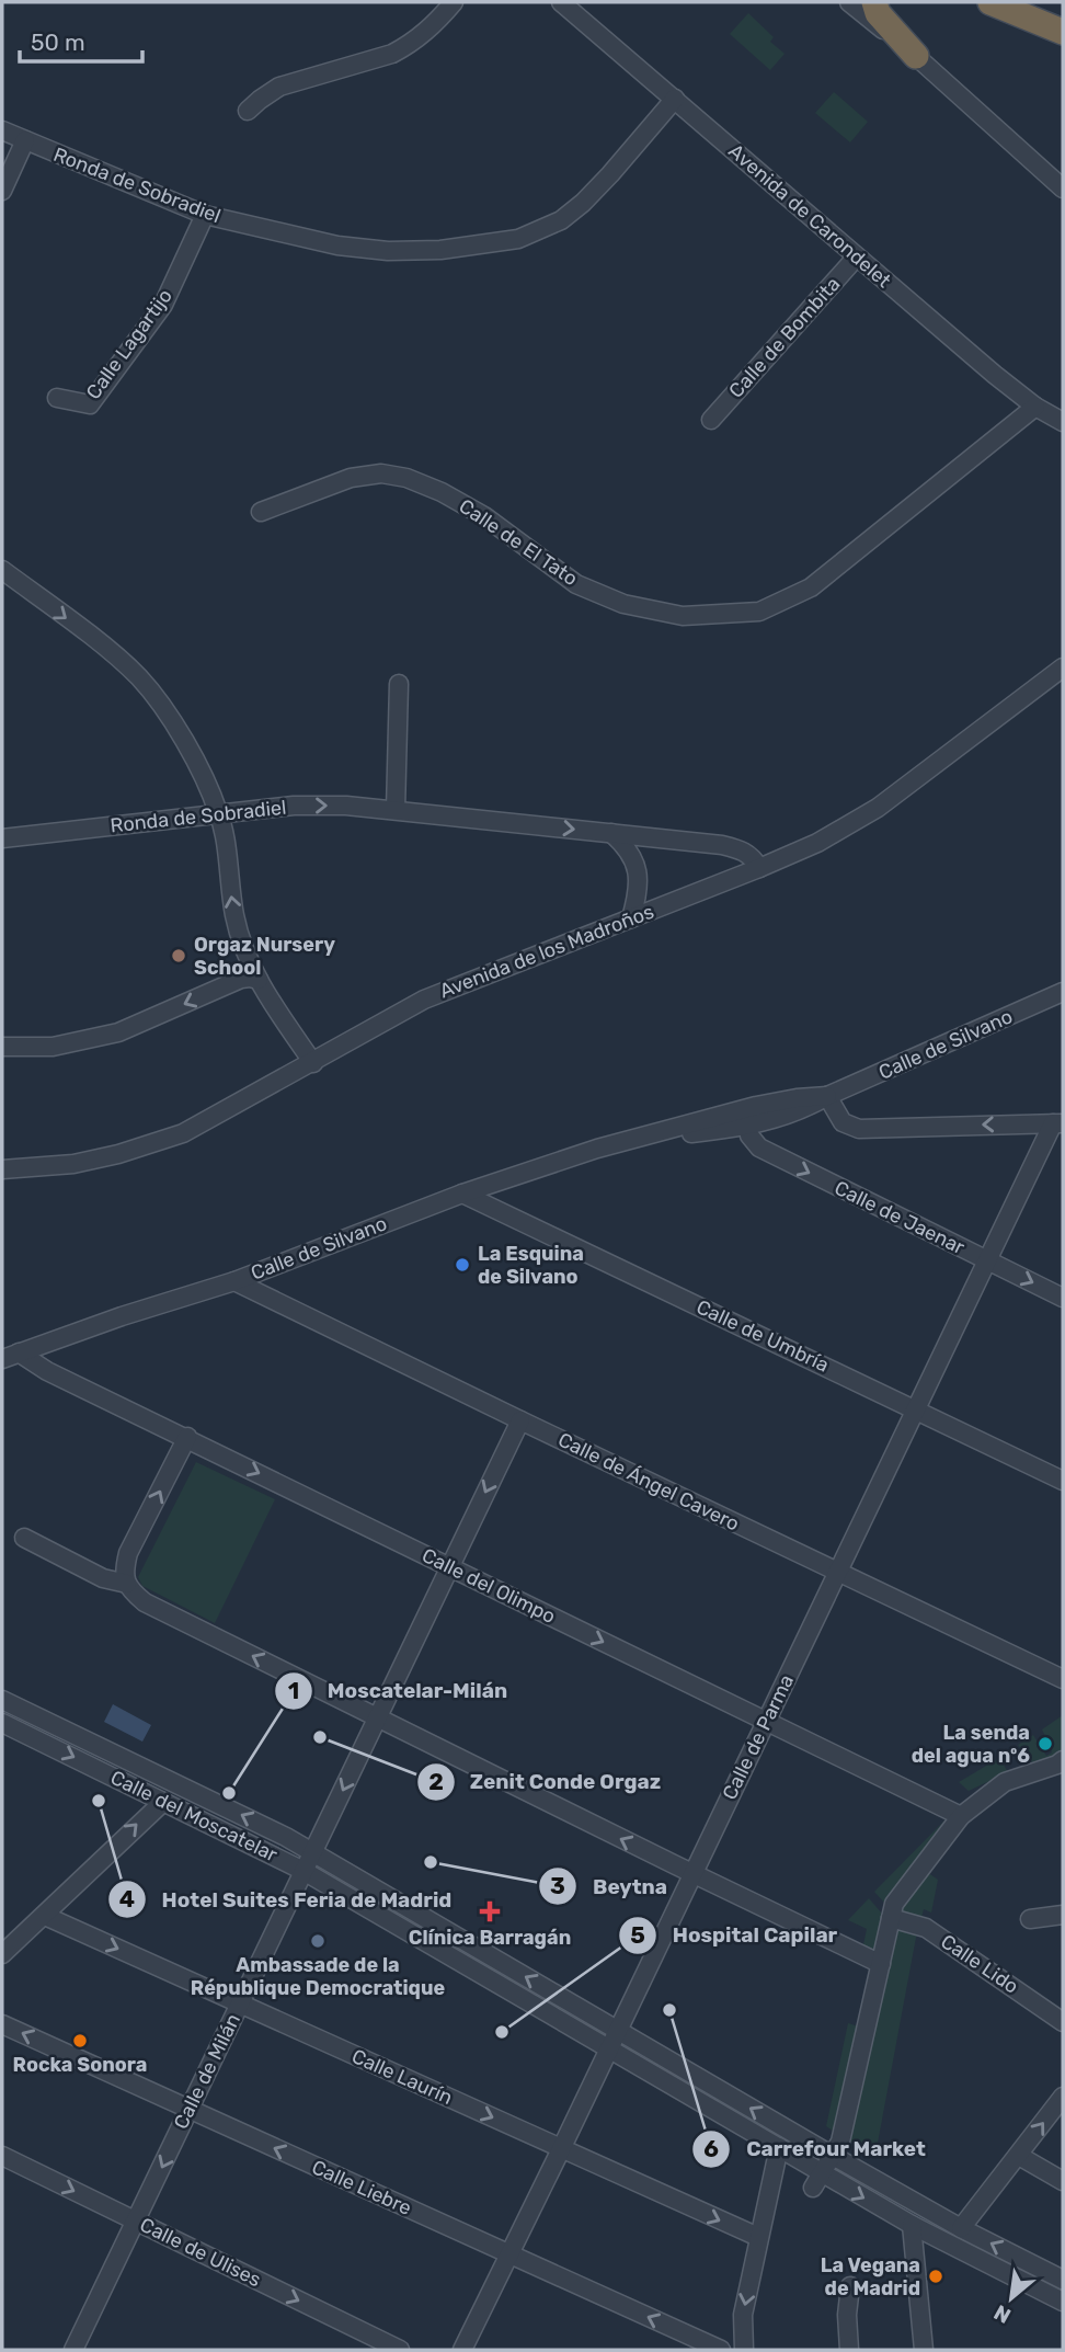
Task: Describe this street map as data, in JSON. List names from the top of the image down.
{
  "streets": {
    "street": [
      "Ronda de Sobradiel",
      "Avenida de Carondelet",
      "Calle de Bombita",
      "Calle Lagartijo",
      "Calle de El Tato",
      "Avenida de los Madroños",
      "Calle de Silvano",
      "Calle de Jaenar",
      "Calle de Umbría",
      "Calle de Ángel Cavero",
      "Calle del Olimpo",
      "Calle de Parma",
      "Calle del Moscatelar",
      "Calle Lido",
      "Calle de Milán",
      "Calle Laurín",
      "Calle Liebre",
      "Calle de Ulises"
    ]
  },
  "crossings": [
    ["Ronda de Sobradiel", "Avenida de Carondelet"],
    ["Ronda de Sobradiel", "Calle Lagartijo"],
    ["Ronda de Sobradiel", "Avenida de los Madroños"],
    ["Avenida de Carondelet", "Calle de Bombita"],
    ["Avenida de Carondelet", "Calle de El Tato"],
    ["Calle de Silvano", "Calle de Jaenar"],
    ["Calle de Silvano", "Calle de Umbría"],
    ["Calle de Silvano", "Calle de Ángel Cavero"],
    ["Calle de Silvano", "Calle del Olimpo"],
    ["Calle de Jaenar", "Calle de Parma"],
    ["Calle de Umbría", "Calle de Parma"],
    ["Calle de Ángel Cavero", "Calle de Parma"],
    ["Calle de Ángel Cavero", "Calle de Milán"],
    ["Calle del Olimpo", "Calle de Parma"],
    ["Calle del Olimpo", "Calle de Milán"],
    ["Calle de Parma", "Calle del Moscatelar"],
    ["Calle de Parma", "Calle Laurín"],
    ["Calle de Parma", "Calle Liebre"],
    ["Calle del Moscatelar", "Calle de Milán"],
    ["Calle de Milán", "Calle Laurín"],
    ["Calle de Milán", "Calle Liebre"],
    ["Calle de Milán", "Calle de Ulises"]
  ],
  "one_way": [
    "Calle de Jaenar",
    "Calle del Olimpo",
    "Calle de Milán",
    "Calle Laurín",
    "Calle Liebre",
    "Calle de Ulises"
  ],
  "places": {
    "other": [
      "Orgaz Nursery School",
      "La Esquina de Silvano",
      "Zenit Conde Orgaz",
      "La senda del agua nº6",
      "Moscatelar-Milán",
      "Hotel Suites Feria de Madrid",
      "Beytna",
      "Ambassade de la République Democratique",
      "Carrefour Market",
      "Hospital Capilar",
      "Rocka Sonora",
      "La Vegana de Madrid"
    ],
    "health": ["Clínica Barragán"]
  },
  "scale_bar": "50 m",
  "north": "bottom left"
}
